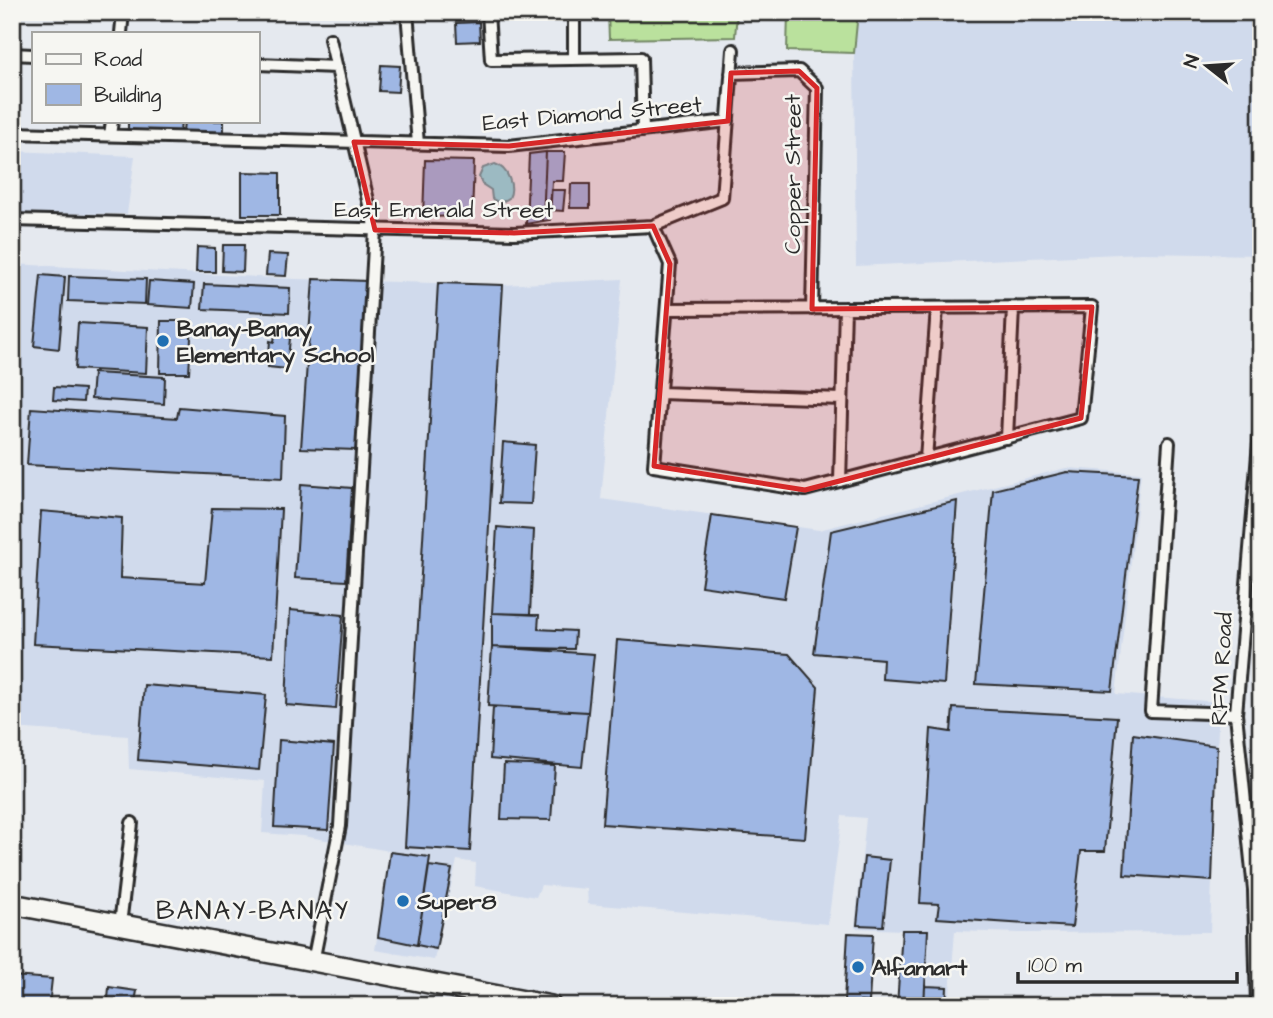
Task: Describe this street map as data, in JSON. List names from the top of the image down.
{
  "streets": {
    "street": [
      "East Diamond Street",
      "Copper Street",
      "East Emerald Street",
      "RFM Road"
    ]
  },
  "crossings": [
    ["East Diamond Street", "East Emerald Street"],
    ["Copper Street", "East Emerald Street"]
  ],
  "districts": ["BANAY-BANAY"],
  "places": ["Banay-Banay Elementary School", "Super8", "Alfamart"],
  "legend": ["Road", "Building"],
  "scale_bar": "100 m",
  "north": "left"
}
